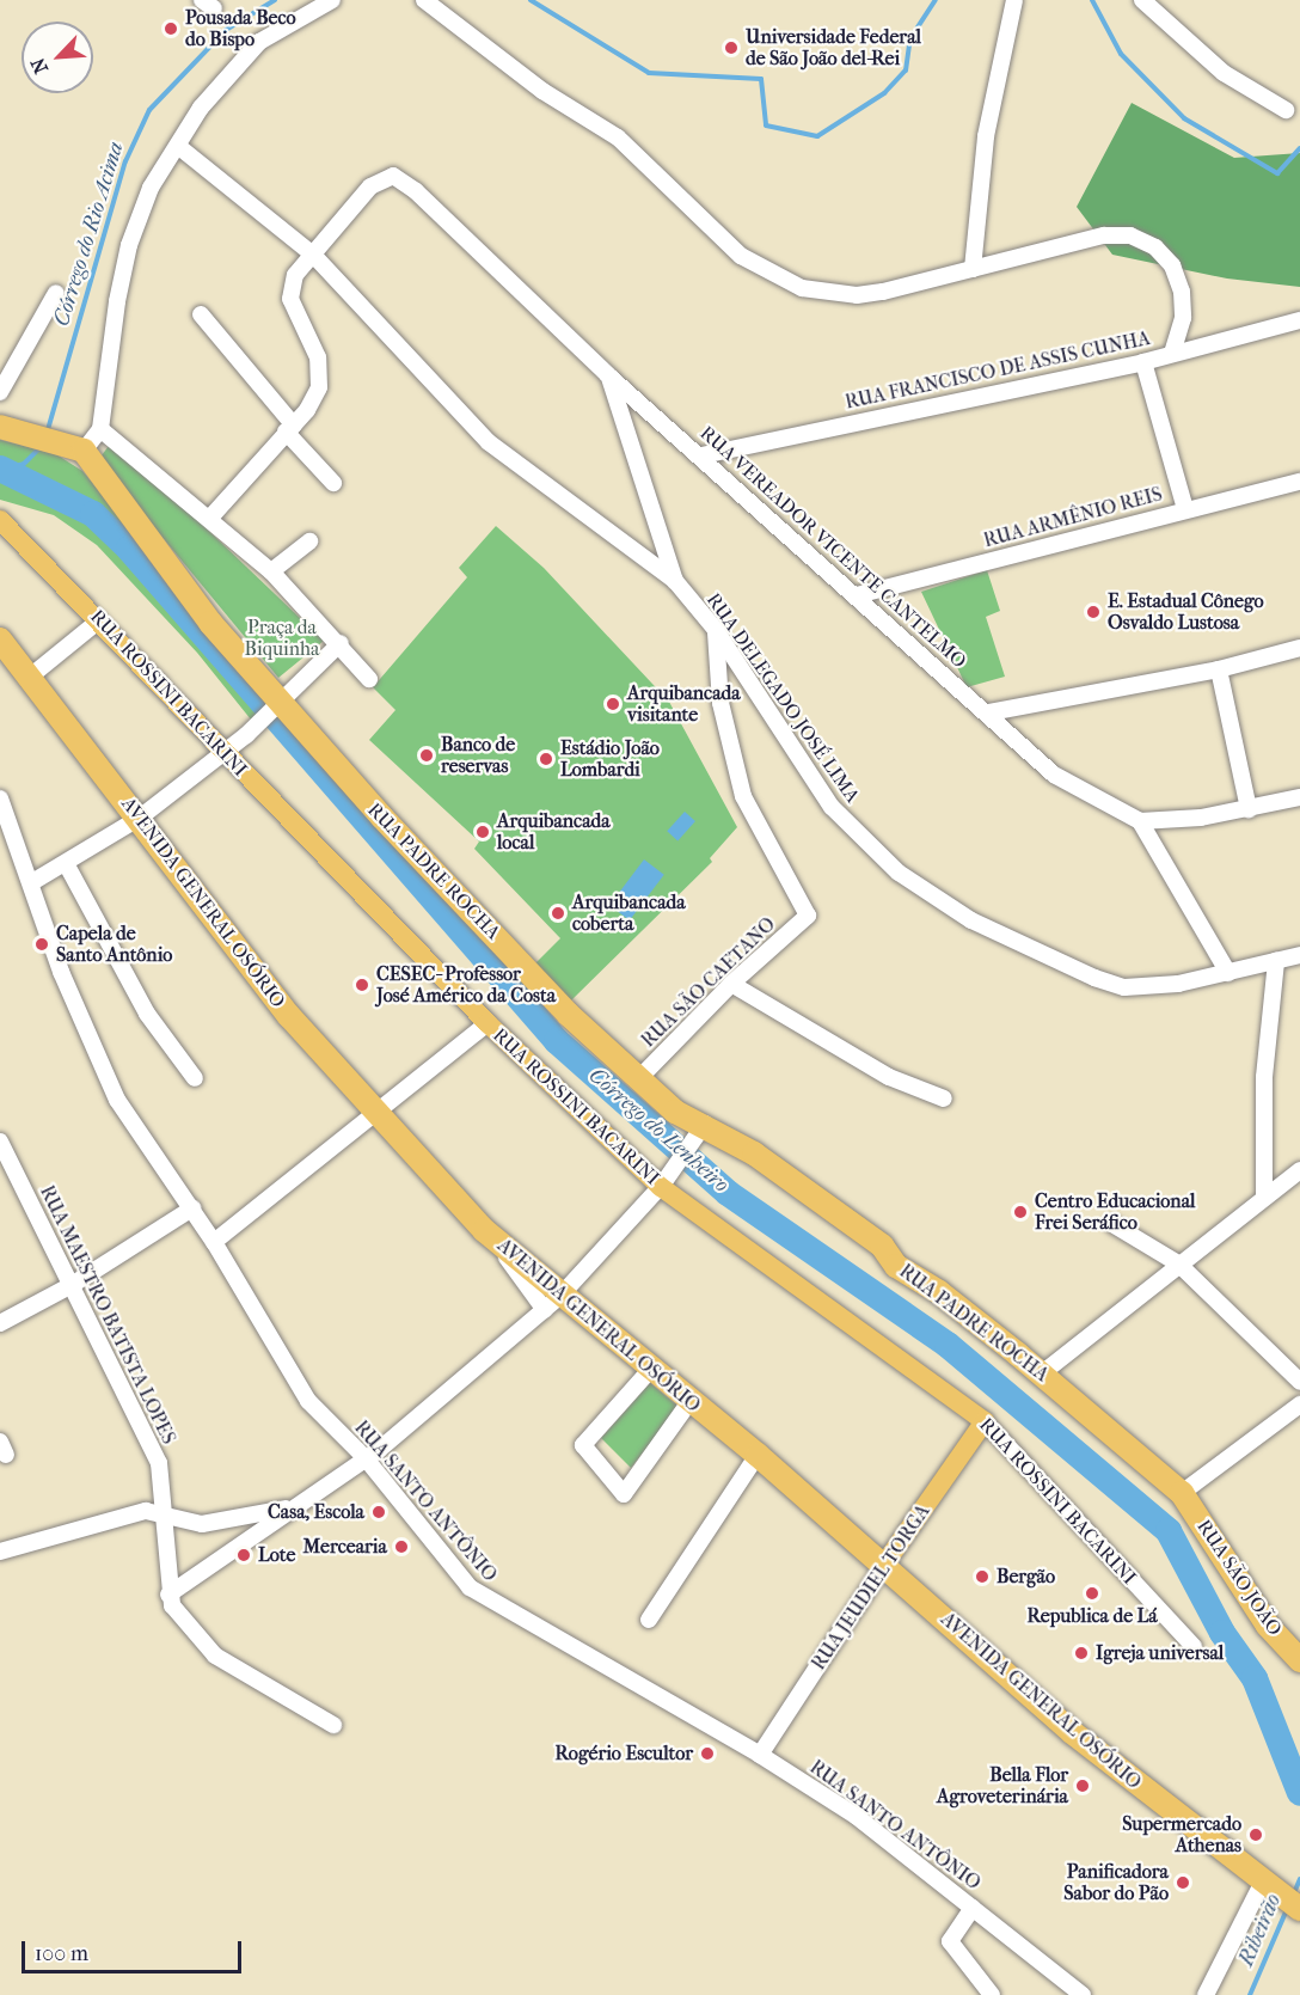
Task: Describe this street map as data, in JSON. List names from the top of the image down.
{
  "streets": {
    "highway": ["RUA PADRE ROCHA", "AVENIDA GENERAL OSÓRIO", "RUA SÃO JOÃO"],
    "main road": ["RUA ROSSINI BACARINI", "RUA JEUDIEL TORGA"],
    "street": [
      "RUA FRANCISCO DE ASSIS CUNHA",
      "RUA ARMÊNIO REIS",
      "RUA VEREADOR VICENTE CANTELMO",
      "RUA DELEGADO JOSÉ LIMA",
      "RUA SÃO CAETANO",
      "RUA MAESTRO BATISTA LOPES",
      "RUA SANTO ANTÔNIO"
    ]
  },
  "crossings": [
    ["RUA FRANCISCO DE ASSIS CUNHA", "RUA VEREADOR VICENTE CANTELMO"],
    ["RUA ARMÊNIO REIS", "RUA VEREADOR VICENTE CANTELMO"],
    ["RUA VEREADOR VICENTE CANTELMO", "RUA DELEGADO JOSÉ LIMA"],
    ["RUA ROSSINI BACARINI", "RUA JEUDIEL TORGA"],
    ["RUA DELEGADO JOSÉ LIMA", "RUA SÃO CAETANO"],
    ["RUA PADRE ROCHA", "RUA SÃO CAETANO"],
    ["RUA PADRE ROCHA", "RUA SÃO JOÃO"],
    ["AVENIDA GENERAL OSÓRIO", "RUA JEUDIEL TORGA"],
    ["RUA SANTO ANTÔNIO", "RUA JEUDIEL TORGA"]
  ],
  "water": ["Córrego do Rio Acima", "Córrego do Lenheiro", "Ribeirão"],
  "parks": ["Praça da Biquinha"],
  "places": [
    "Pousada Beco do Bispo",
    "Universidade Federal de São João del-Rei",
    "E. Estadual Cônego Osvaldo Lustosa",
    "Arquibancada visitante",
    "Banco de reservas",
    "Estádio João Lombardi",
    "Arquibancada local",
    "Arquibancada coberta",
    "Capela de Santo Antônio",
    "CESEC- Professor José Américo da Costa",
    "Centro Educacional Frei Seráfico",
    "Casa, Escola",
    "Mercearia",
    "Lote",
    "Bergão",
    "Republica de Lá",
    "Igreja universal",
    "Rogério Escultor",
    "Bella Flor Agroveterinária",
    "Supermercado Athenas",
    "Panificadora Sabor do Pão"
  ],
  "scale_bar": "100 m",
  "north": "bottom left"
}
